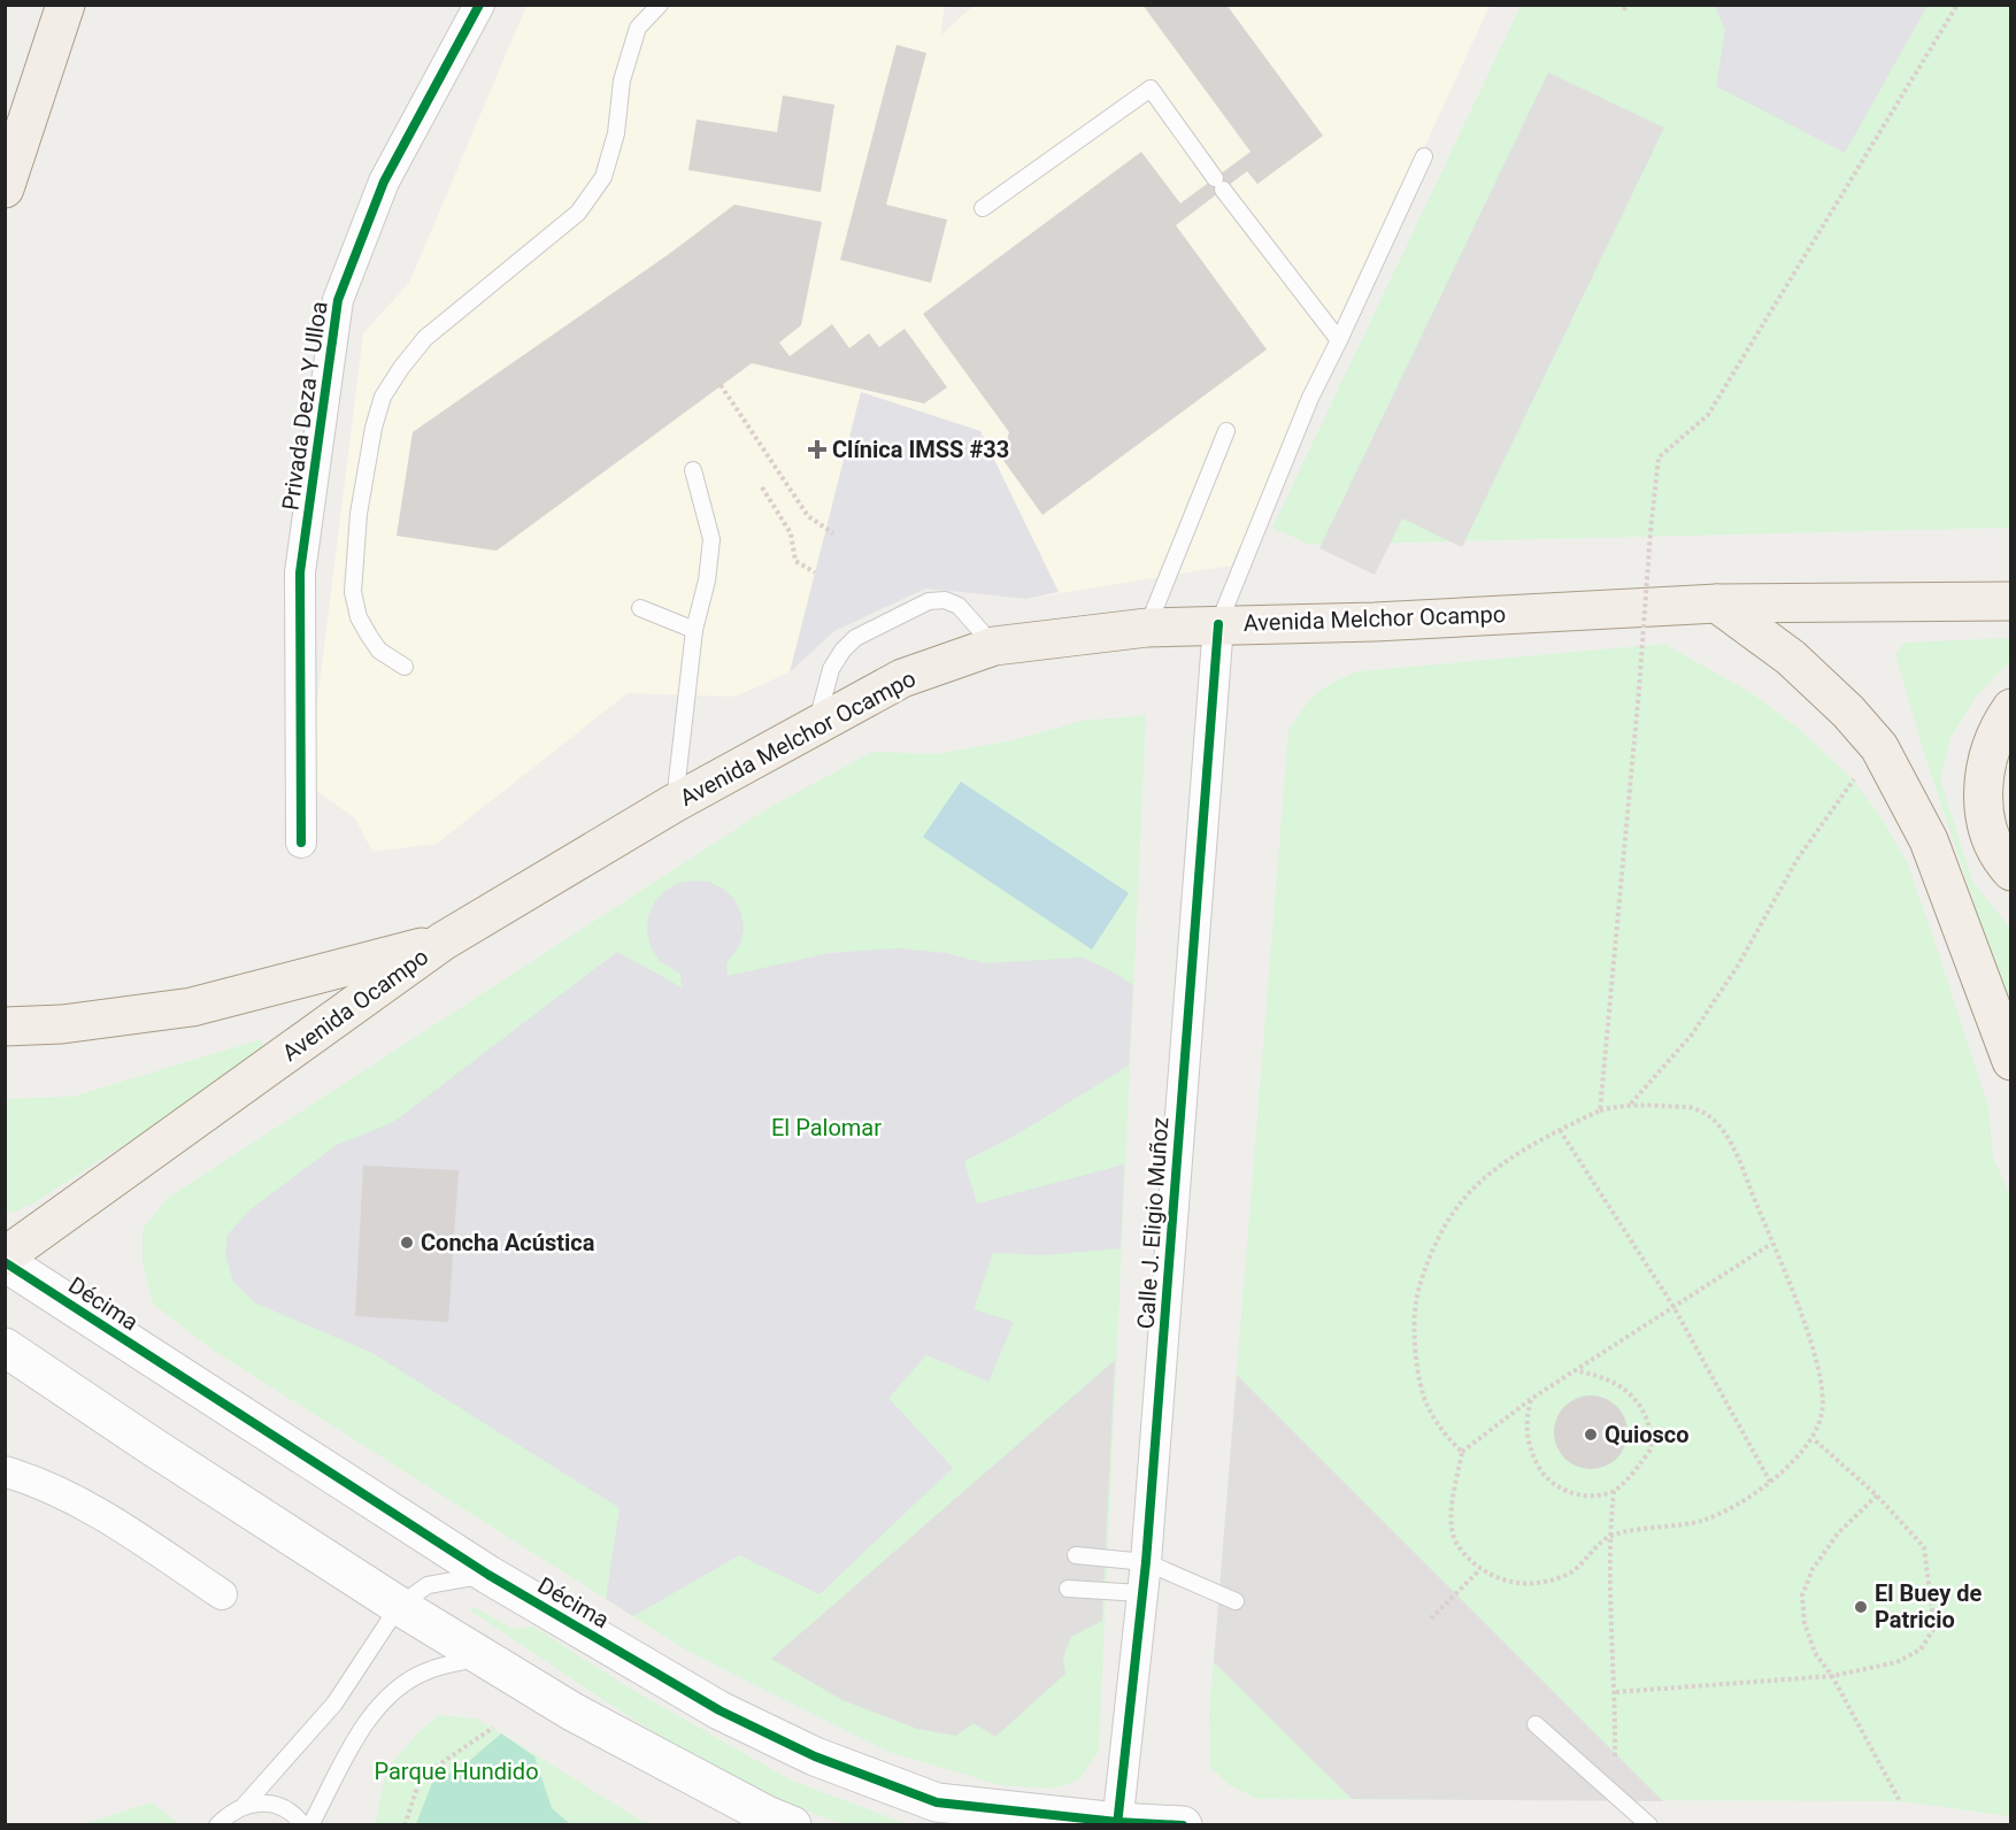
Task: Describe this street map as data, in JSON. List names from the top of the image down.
{
  "streets": {
    "main road": ["Avenida Melchor Ocampo", "Avenida Ocampo"],
    "street": ["Privada Deza Y Ulloa", "Calle J. Eligio Muñoz", "Décima"]
  },
  "crossings": [
    ["Avenida Melchor Ocampo", "Avenida Ocampo"],
    ["Avenida Melchor Ocampo", "Calle J. Eligio Muñoz"],
    ["Calle J. Eligio Muñoz", "Décima"]
  ],
  "parks": ["El Palomar", "Parque Hundido"],
  "places": {
    "health": ["Clínica IMSS #33"],
    "other": ["Concha Acústica", "Quiosco", "El Buey de Patricio"]
  }
}
